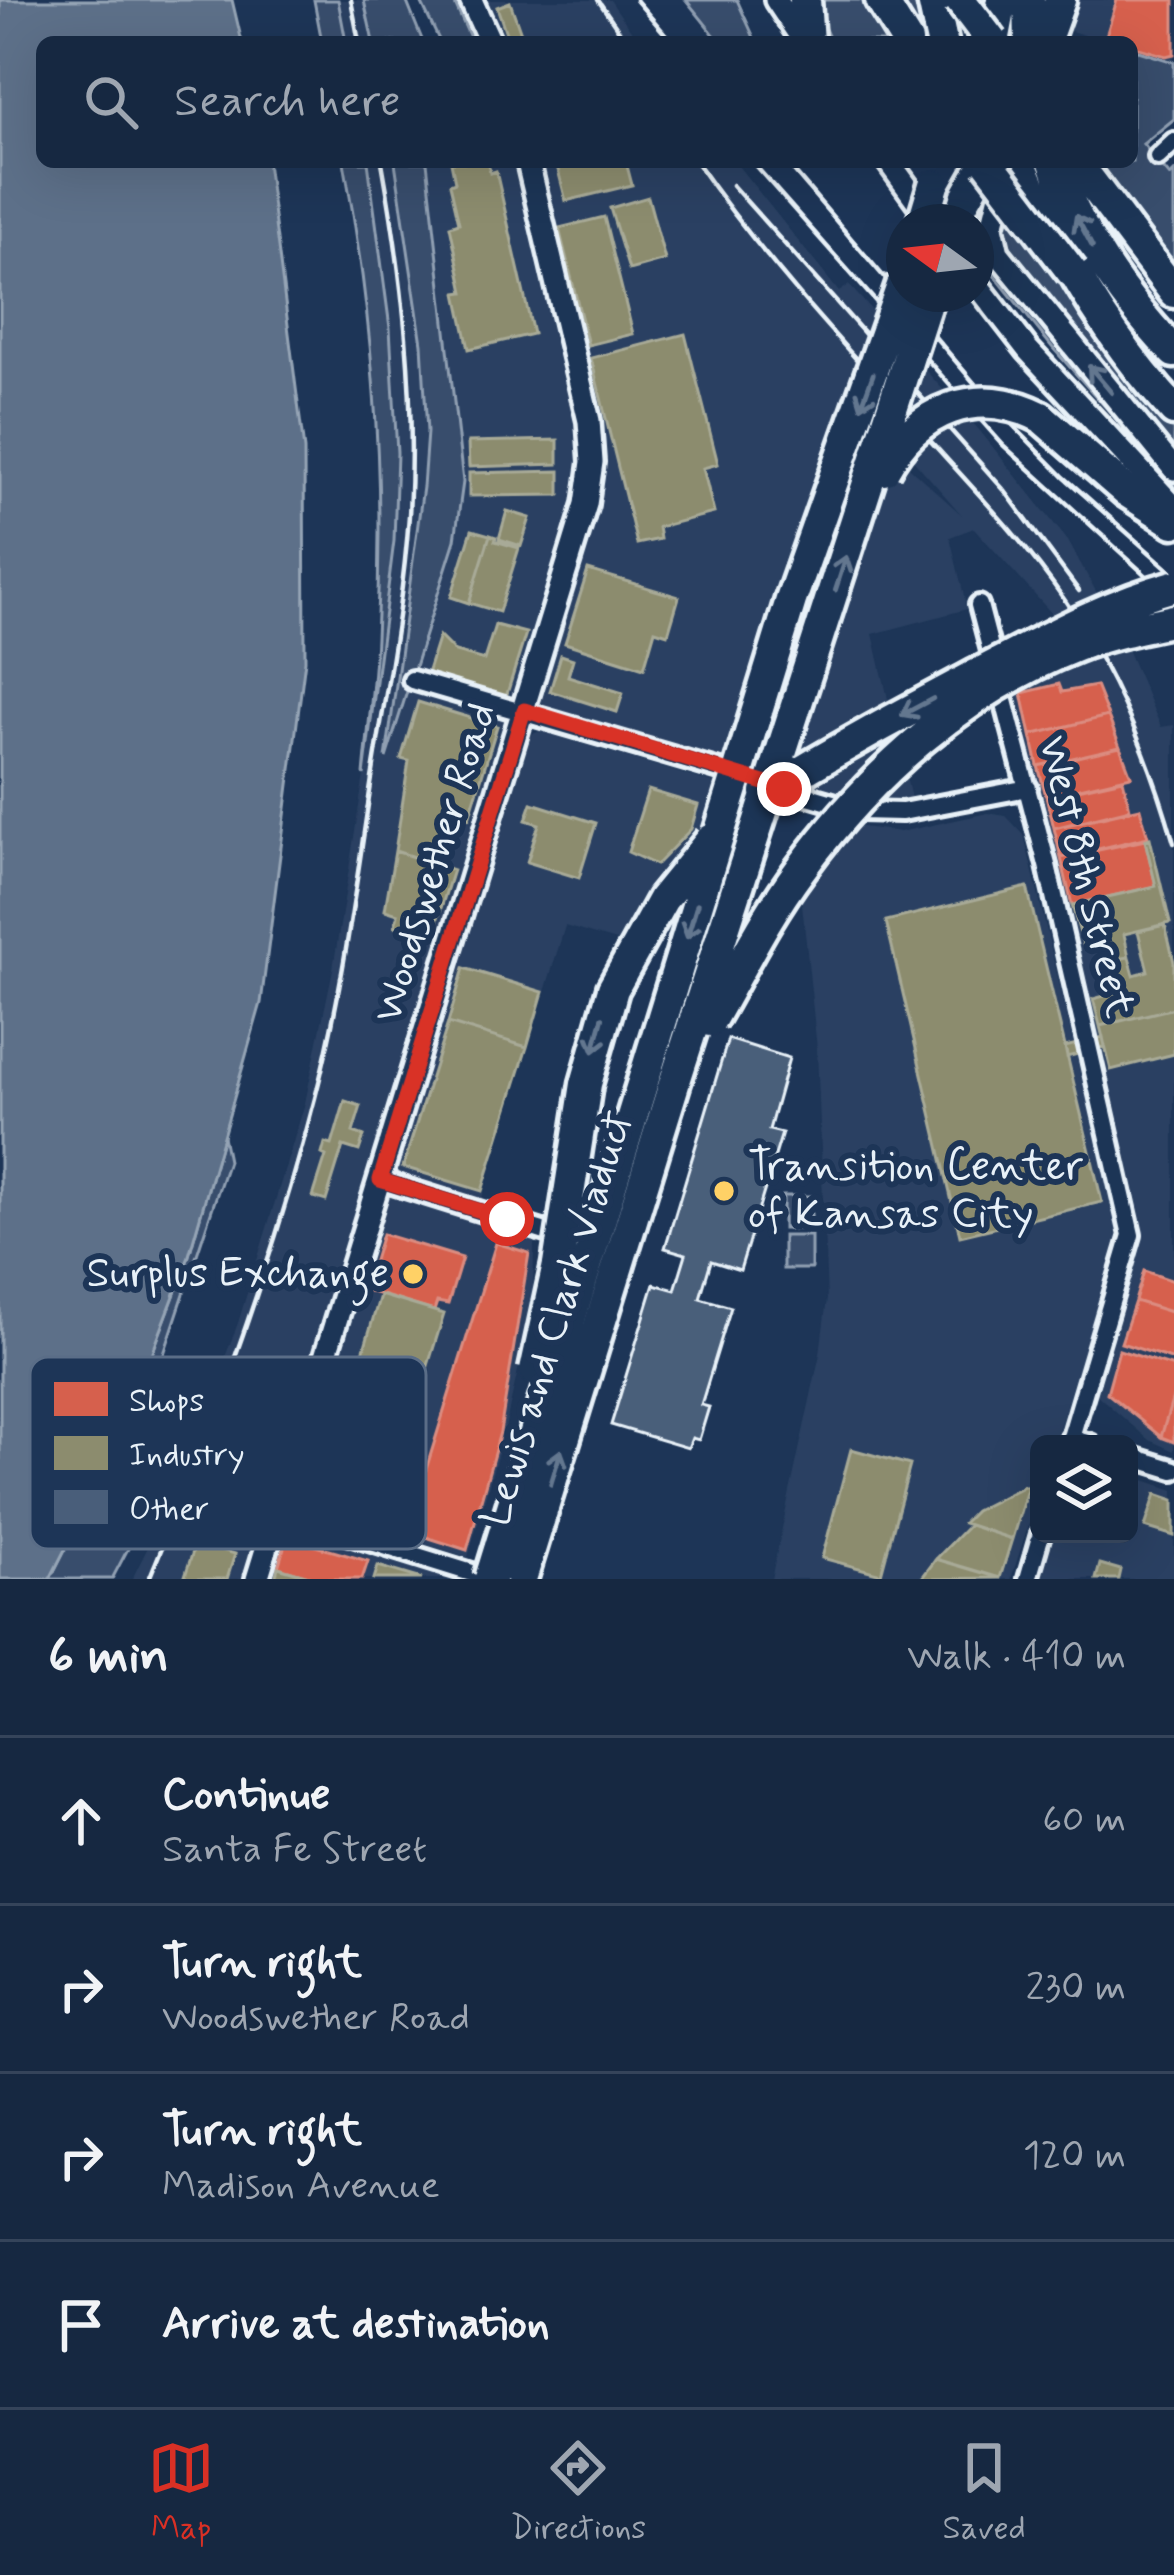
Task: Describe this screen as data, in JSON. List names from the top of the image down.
{
  "streets": {
    "highway": ["Lewis and Clark Viaduct"],
    "street": ["Woodswether Road", "West 8th Street"]
  },
  "places": ["Transition Center of Kansas City", "Surplus Exchange"],
  "legend": ["Shops", "Industry", "Other"],
  "north": "left",
  "page": {
    "search": "Search here",
    "heading": ["6 min", "Walk · 410 m"],
    "list": [
      ["Continue", "Santa Fe Street", "60 m"],
      ["Turn right", "Woodswether Road", "230 m"],
      ["Turn right", "Madison Avenue", "120 m"],
      "Arrive at destination"
    ],
    "nav": ["Map", "Directions", "Saved"]
  }
}
